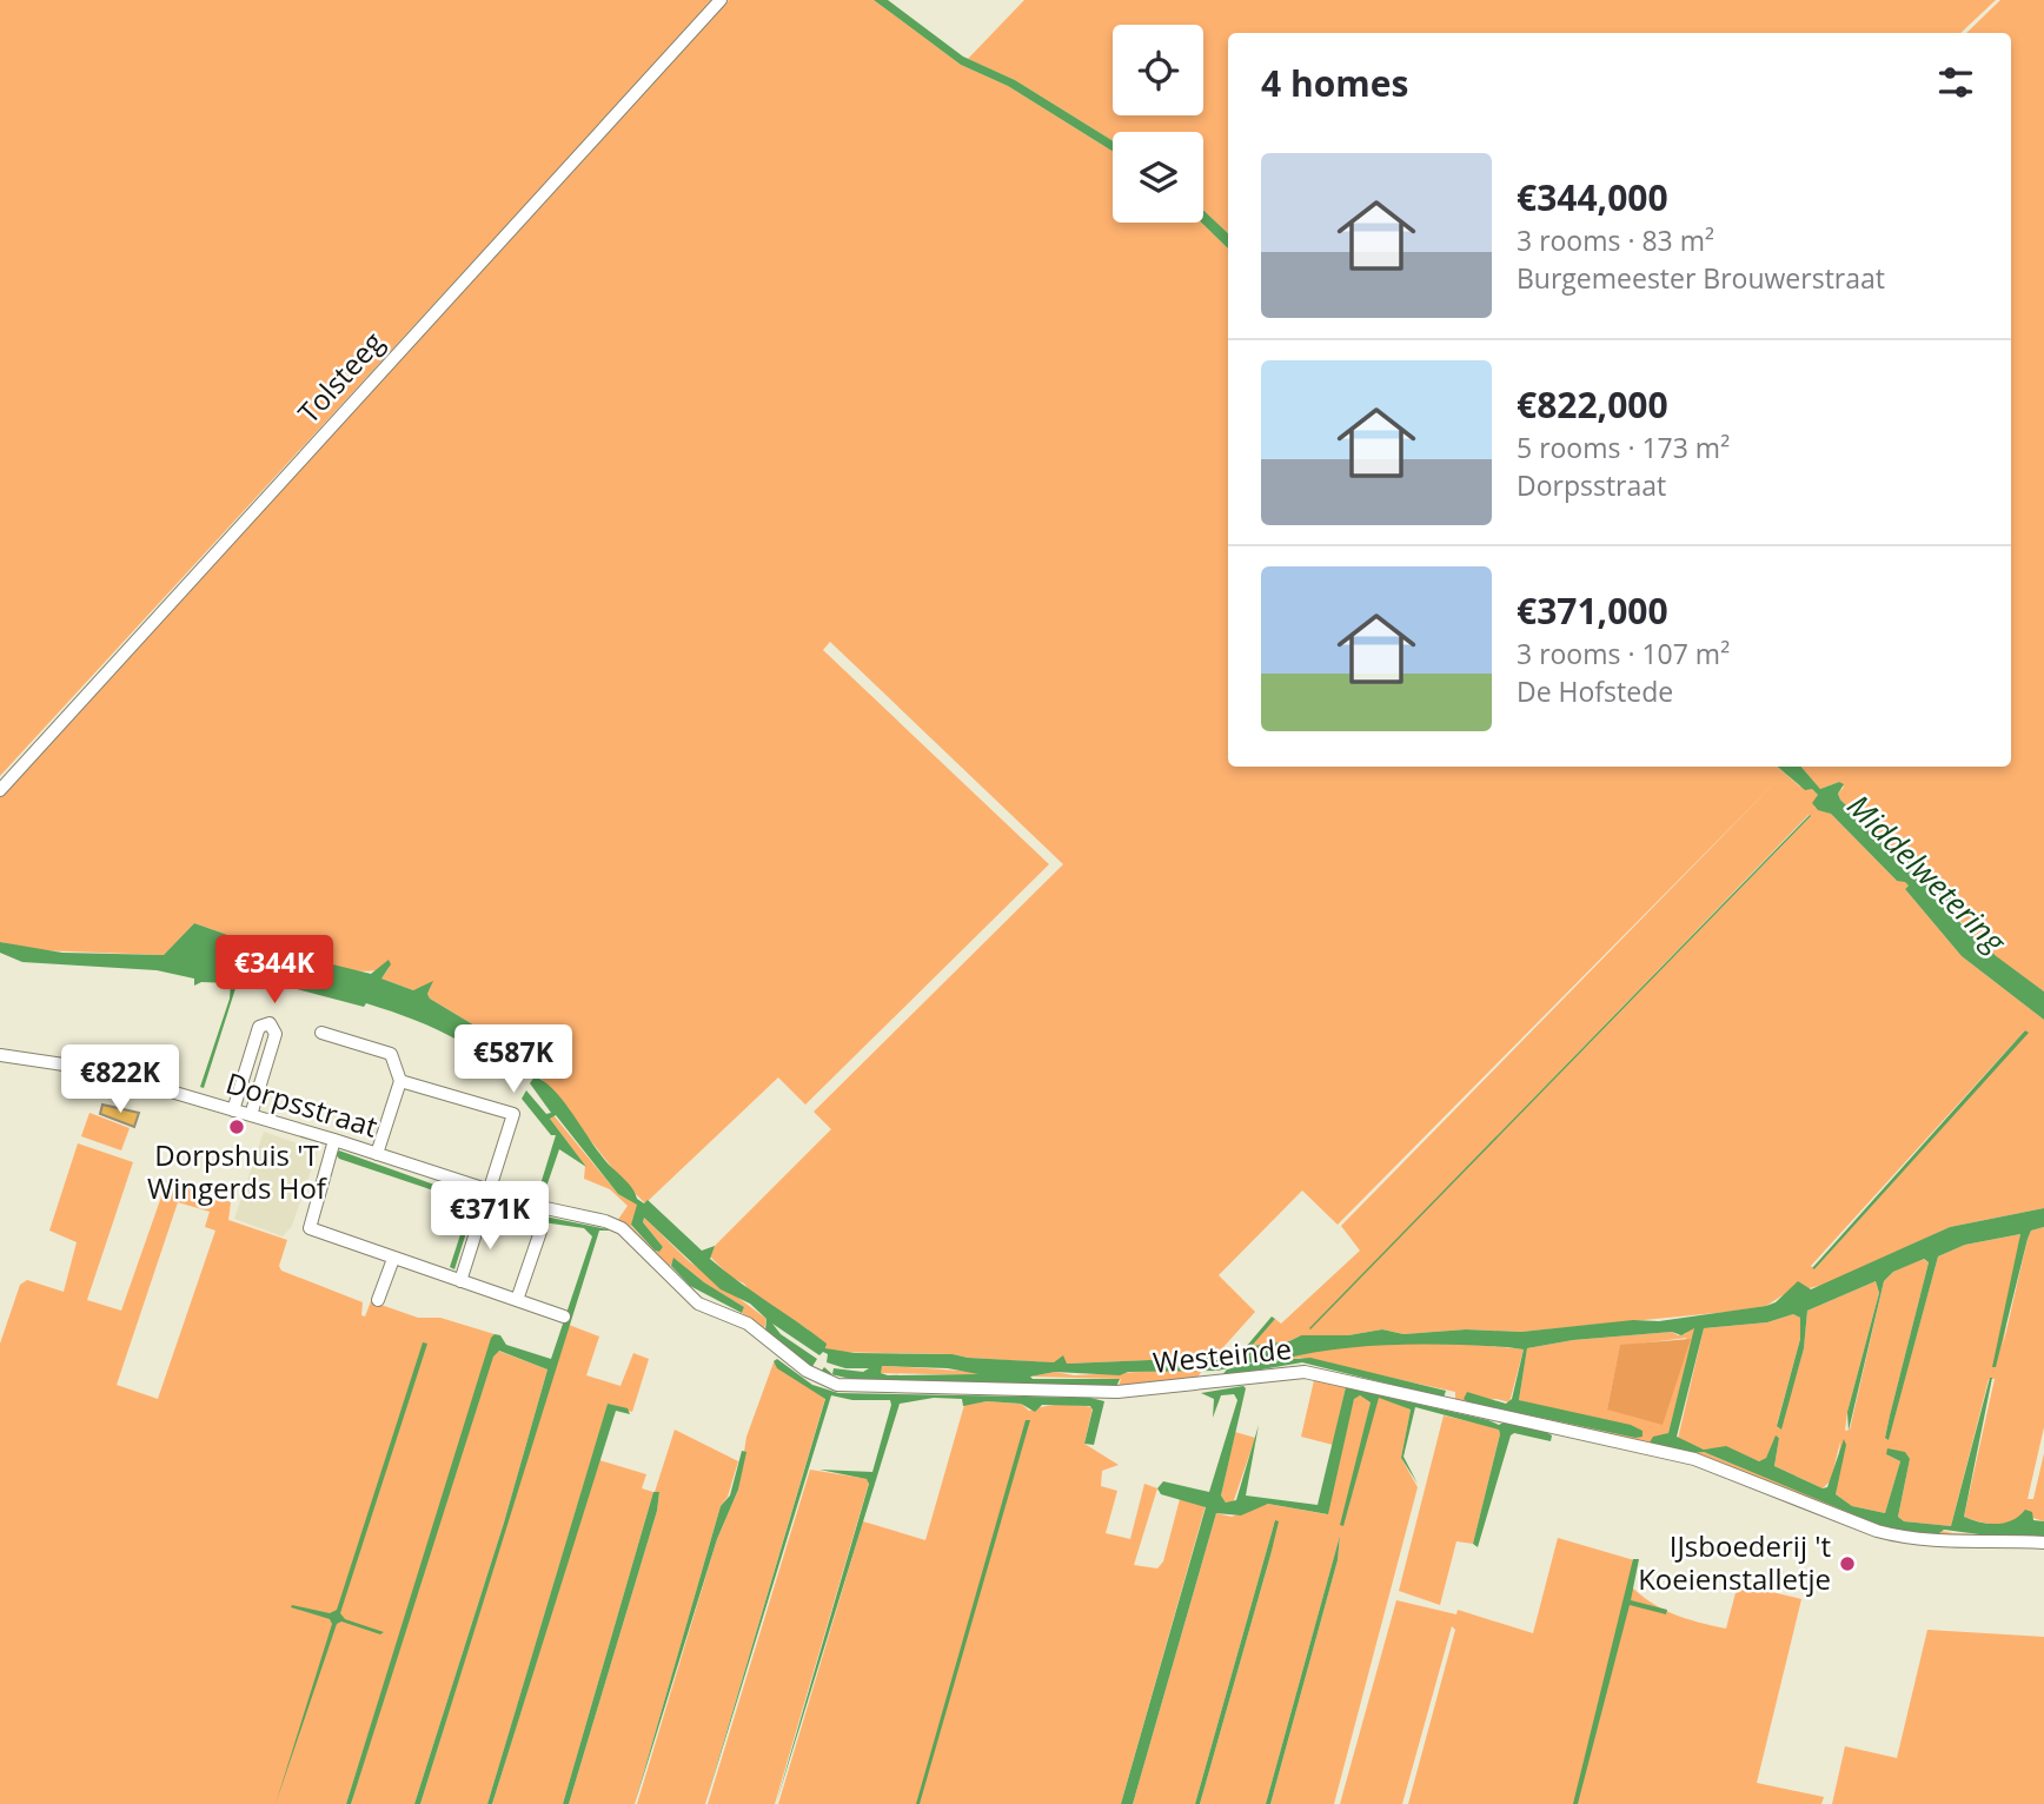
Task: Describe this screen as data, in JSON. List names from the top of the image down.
{
  "streets": {
    "street": ["Tolsteeg", "Dorpsstraat", "Westeinde"]
  },
  "crossings": [
    ["Dorpsstraat", "Westeinde"]
  ],
  "water": ["Middelwetering"],
  "places": ["Dorpshuis 'T Wingerds Hof", "IJsboederij 't Koeienstalletje"],
  "page": {
    "heading": "4 homes",
    "list": [
      {
        "name": "€344,000",
        "note": "3 rooms · 83 m² · Burgemeester Brouwerstraat"
      },
      {
        "name": "€822,000",
        "note": "5 rooms · 173 m² · Dorpsstraat"
      },
      {
        "name": "€371,000",
        "note": "3 rooms · 107 m² · De Hofstede"
      }
    ],
    "price": [
      "€344K",
      "€587K",
      "€822K",
      "€371K"
    ]
  }
}
